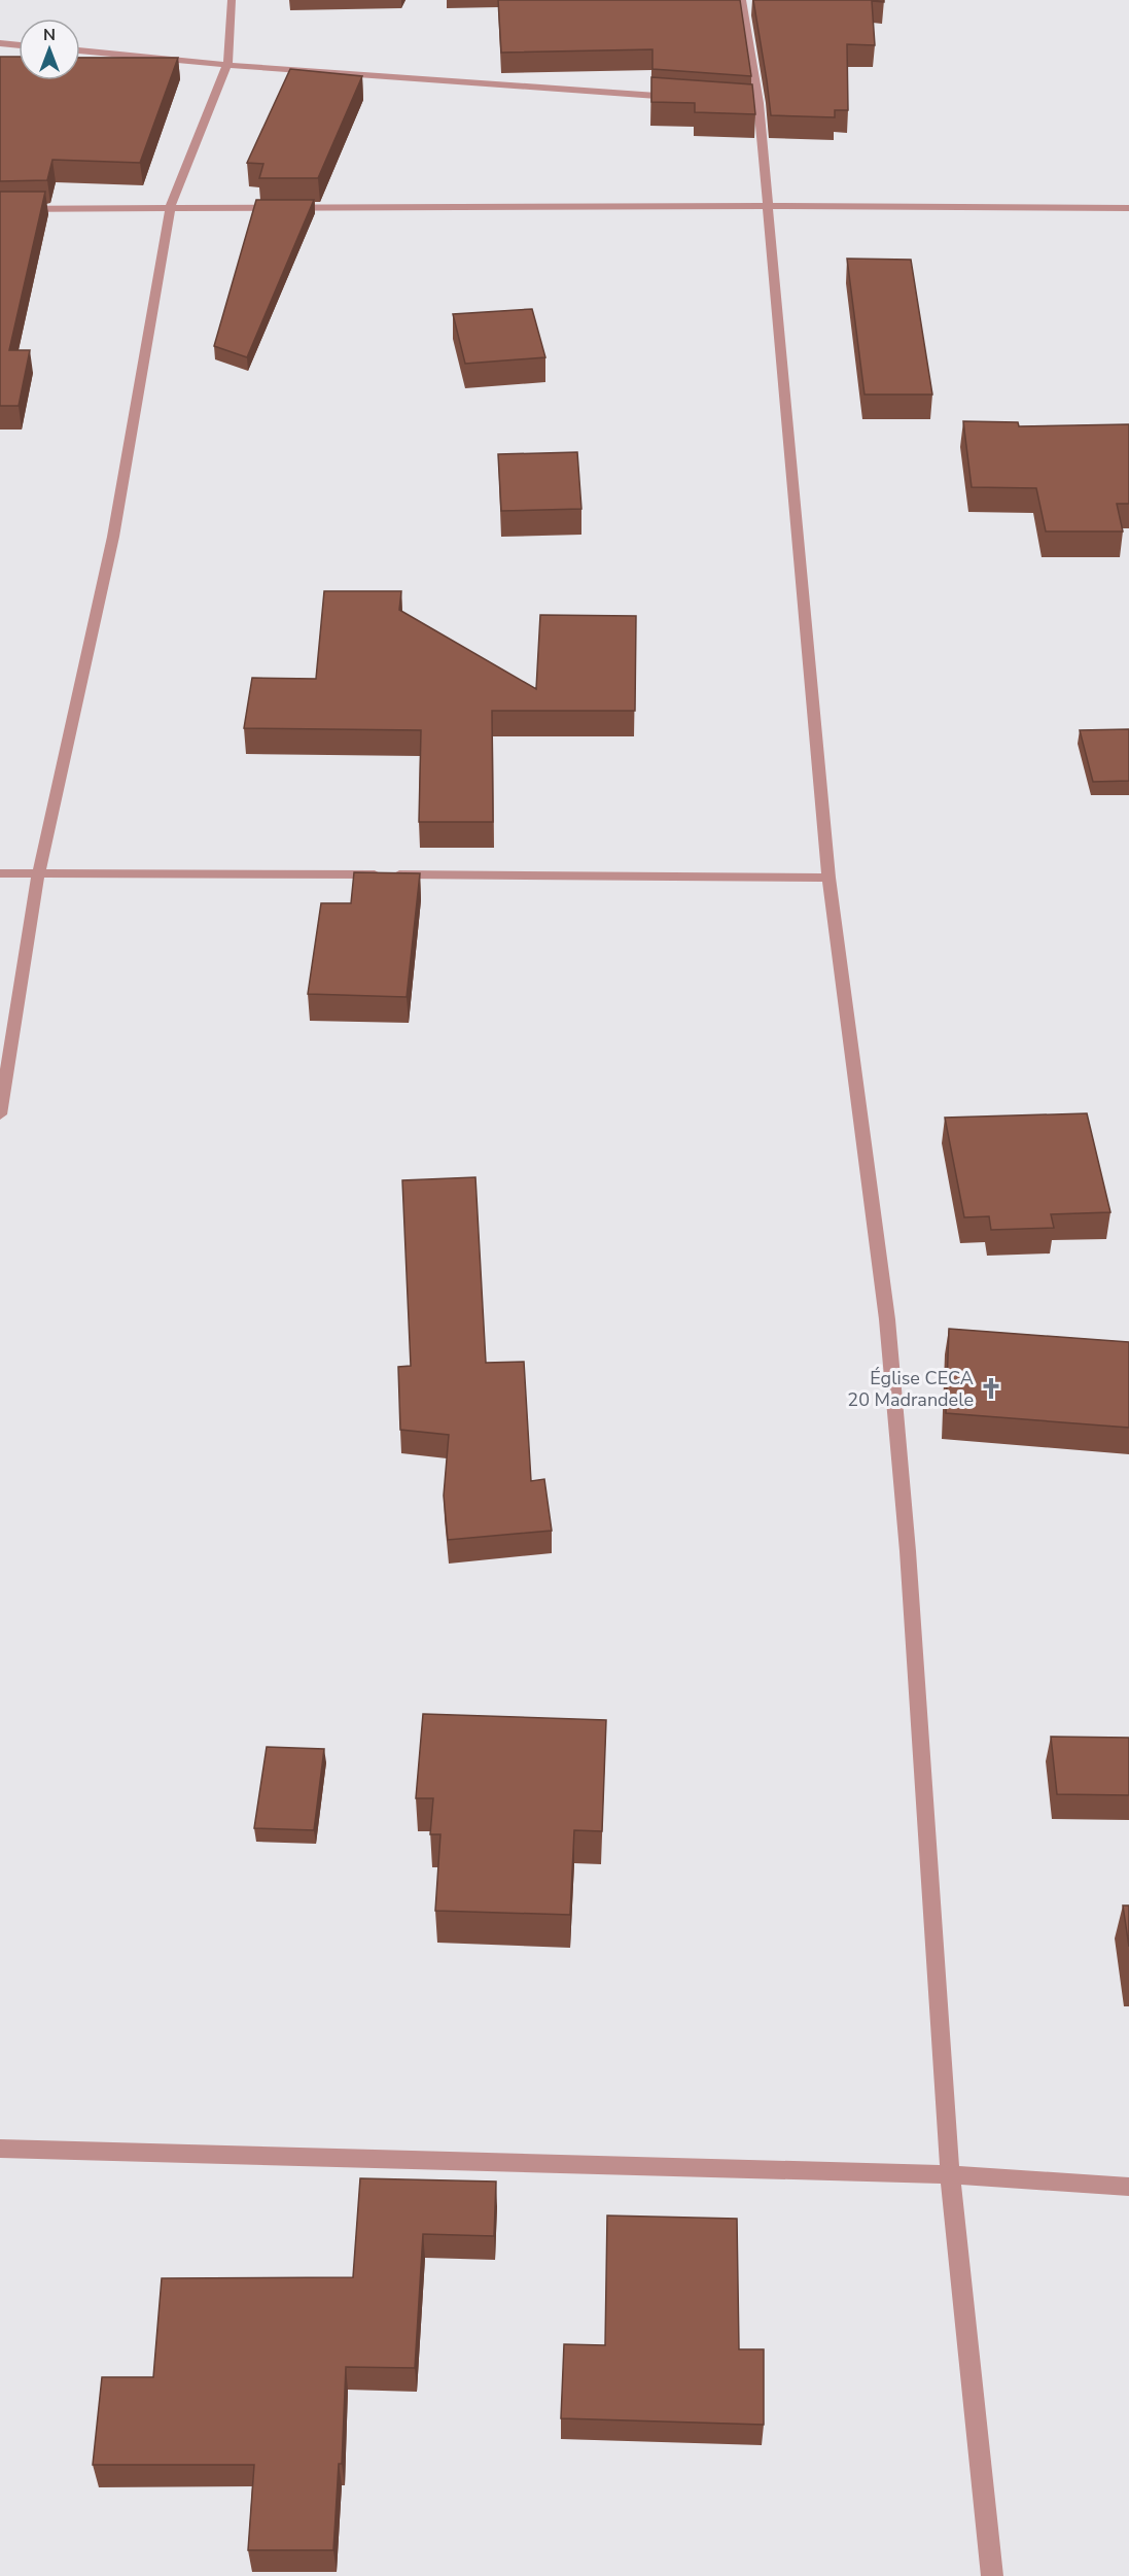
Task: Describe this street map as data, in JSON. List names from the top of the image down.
{
  "places": {
    "church": ["Église CECA 20 Madrandele"]
  },
  "north": "top"
}
